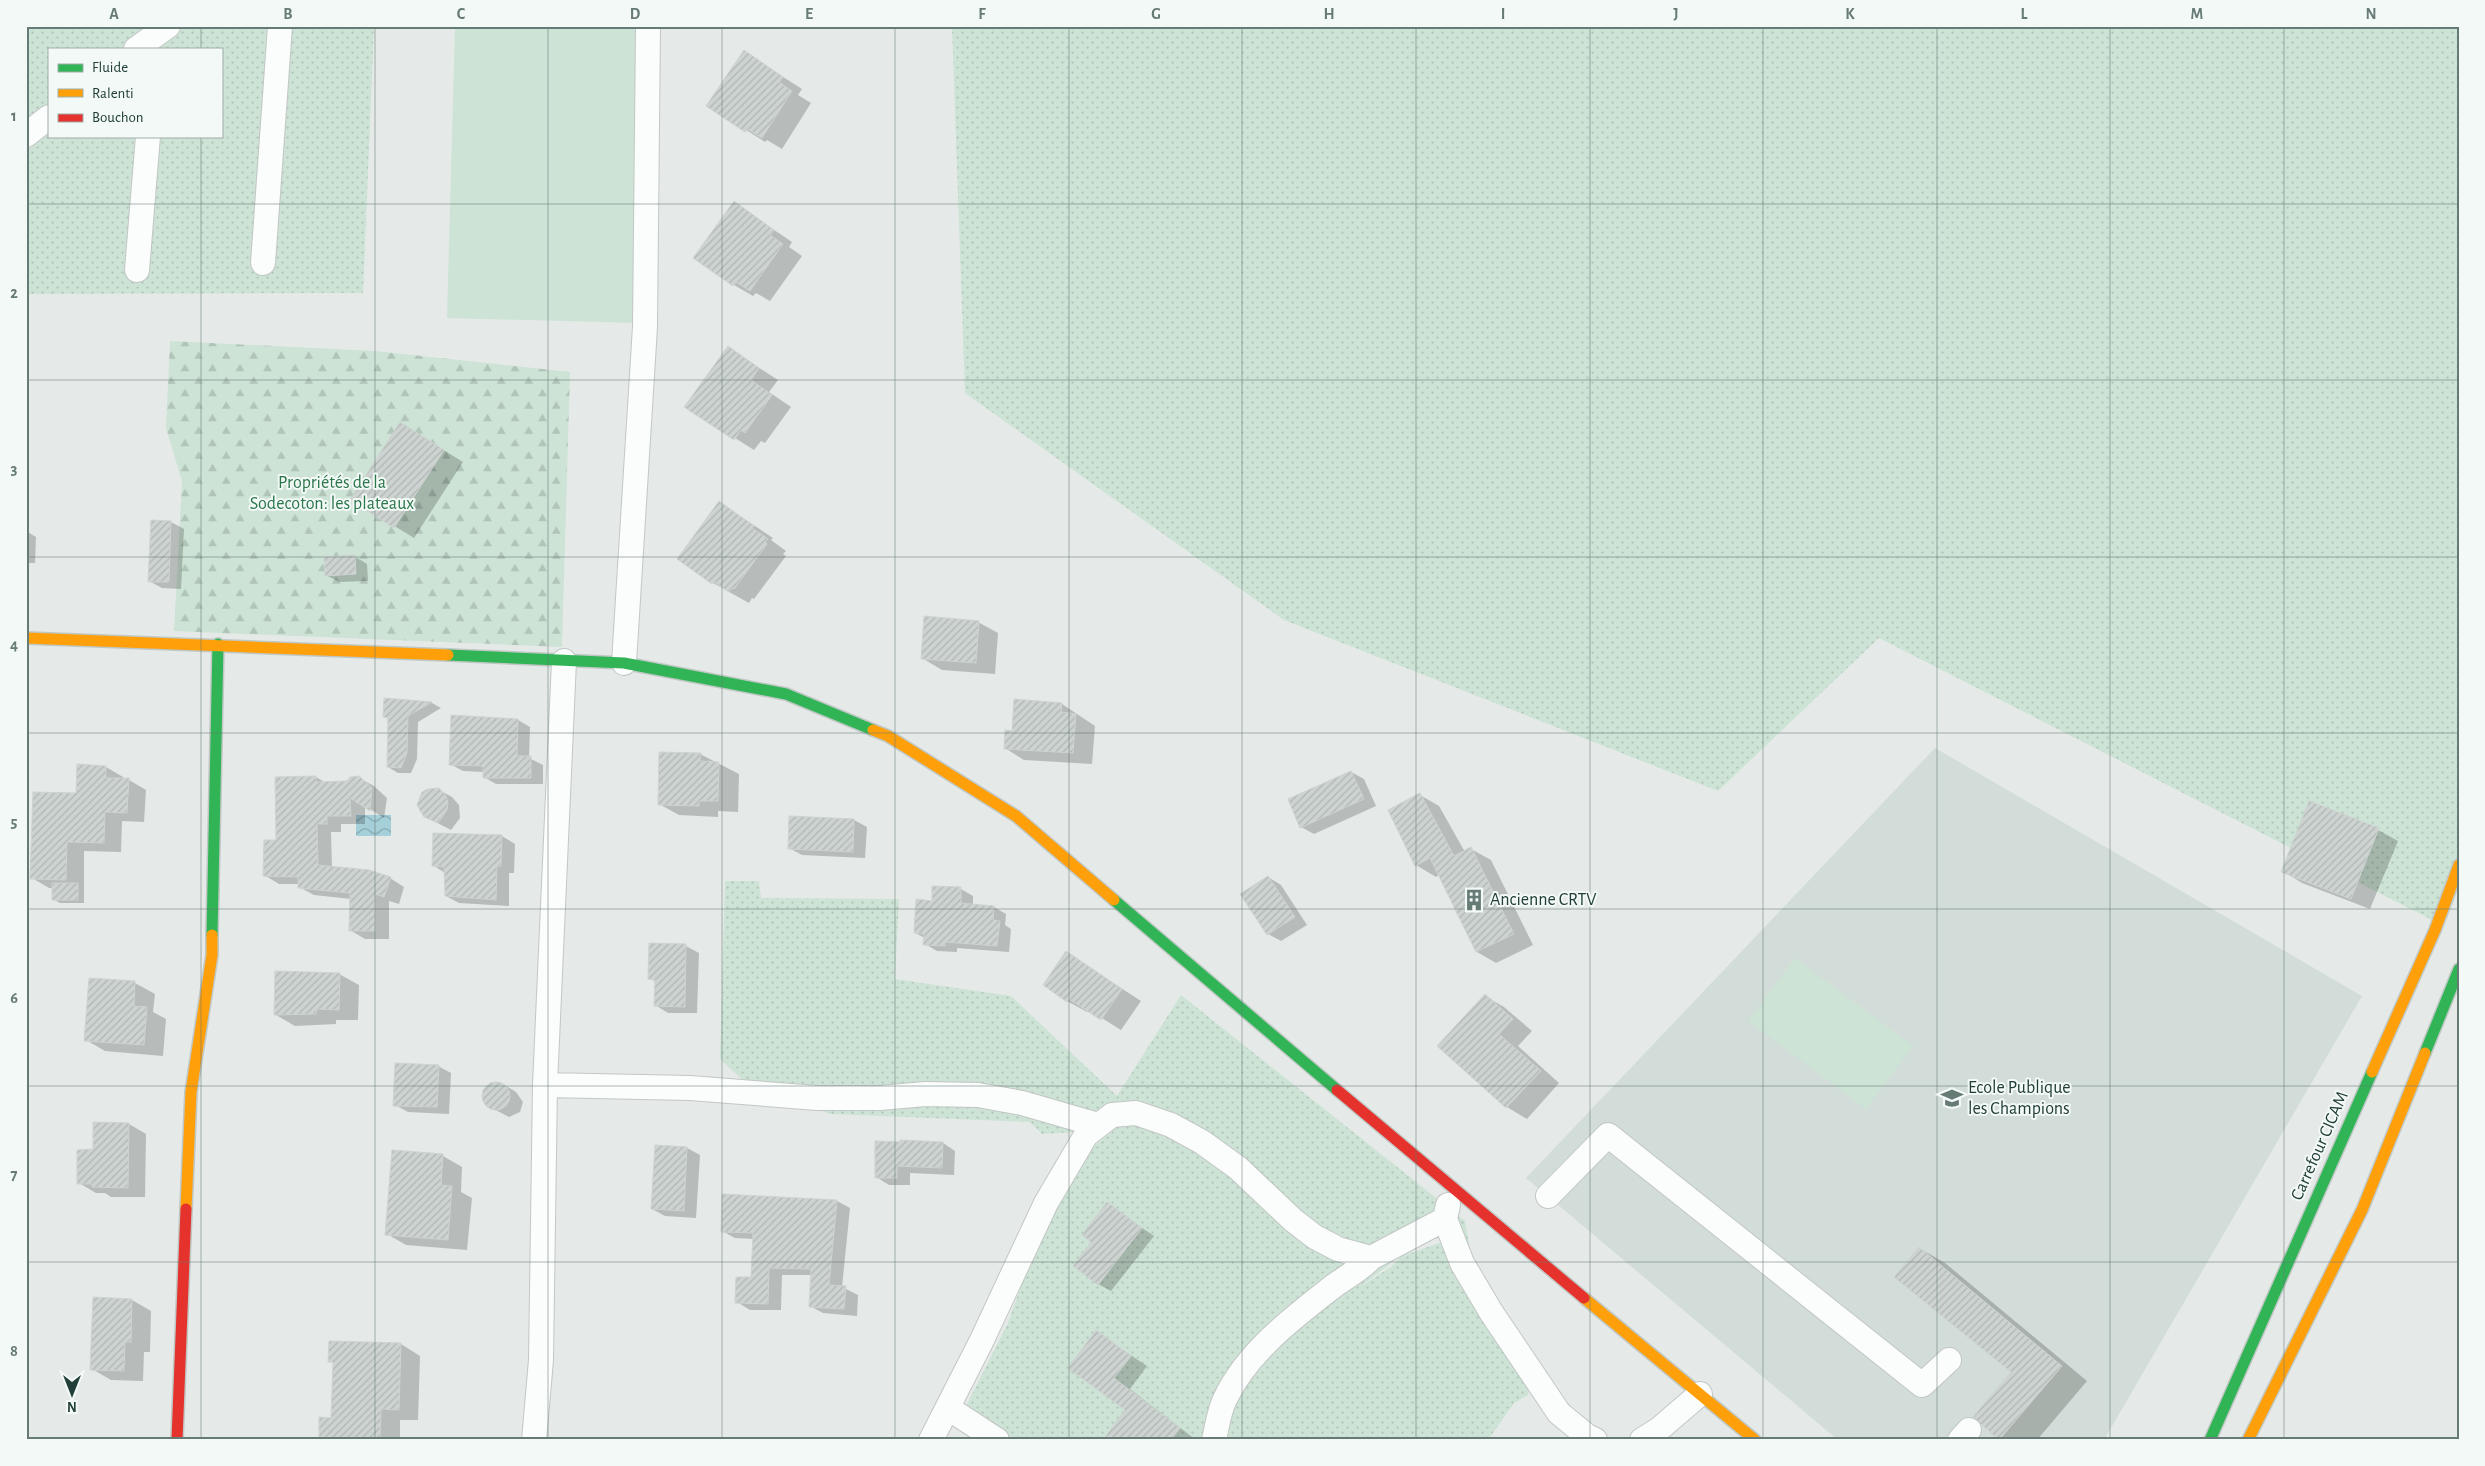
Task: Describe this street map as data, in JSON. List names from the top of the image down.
{
  "streets": {
    "street": ["Carrefour CICAM"]
  },
  "parks": ["Propriétés de la Sodecoton: les plateaux"],
  "places": {
    "building": ["Ancienne CRTV"],
    "school or university": ["Ecole Publique les Champions"]
  },
  "legend": ["Fluide", "Ralenti", "Bouchon"],
  "north": "bottom",
  "grid": {
    "columns": [
      "A",
      "B",
      "C",
      "D",
      "E",
      "F",
      "G",
      "H",
      "I",
      "J",
      "K",
      "L",
      "M",
      "N"
    ],
    "rows": [
      "1",
      "2",
      "3",
      "4",
      "5",
      "6",
      "7",
      "8"
    ]
  }
}
